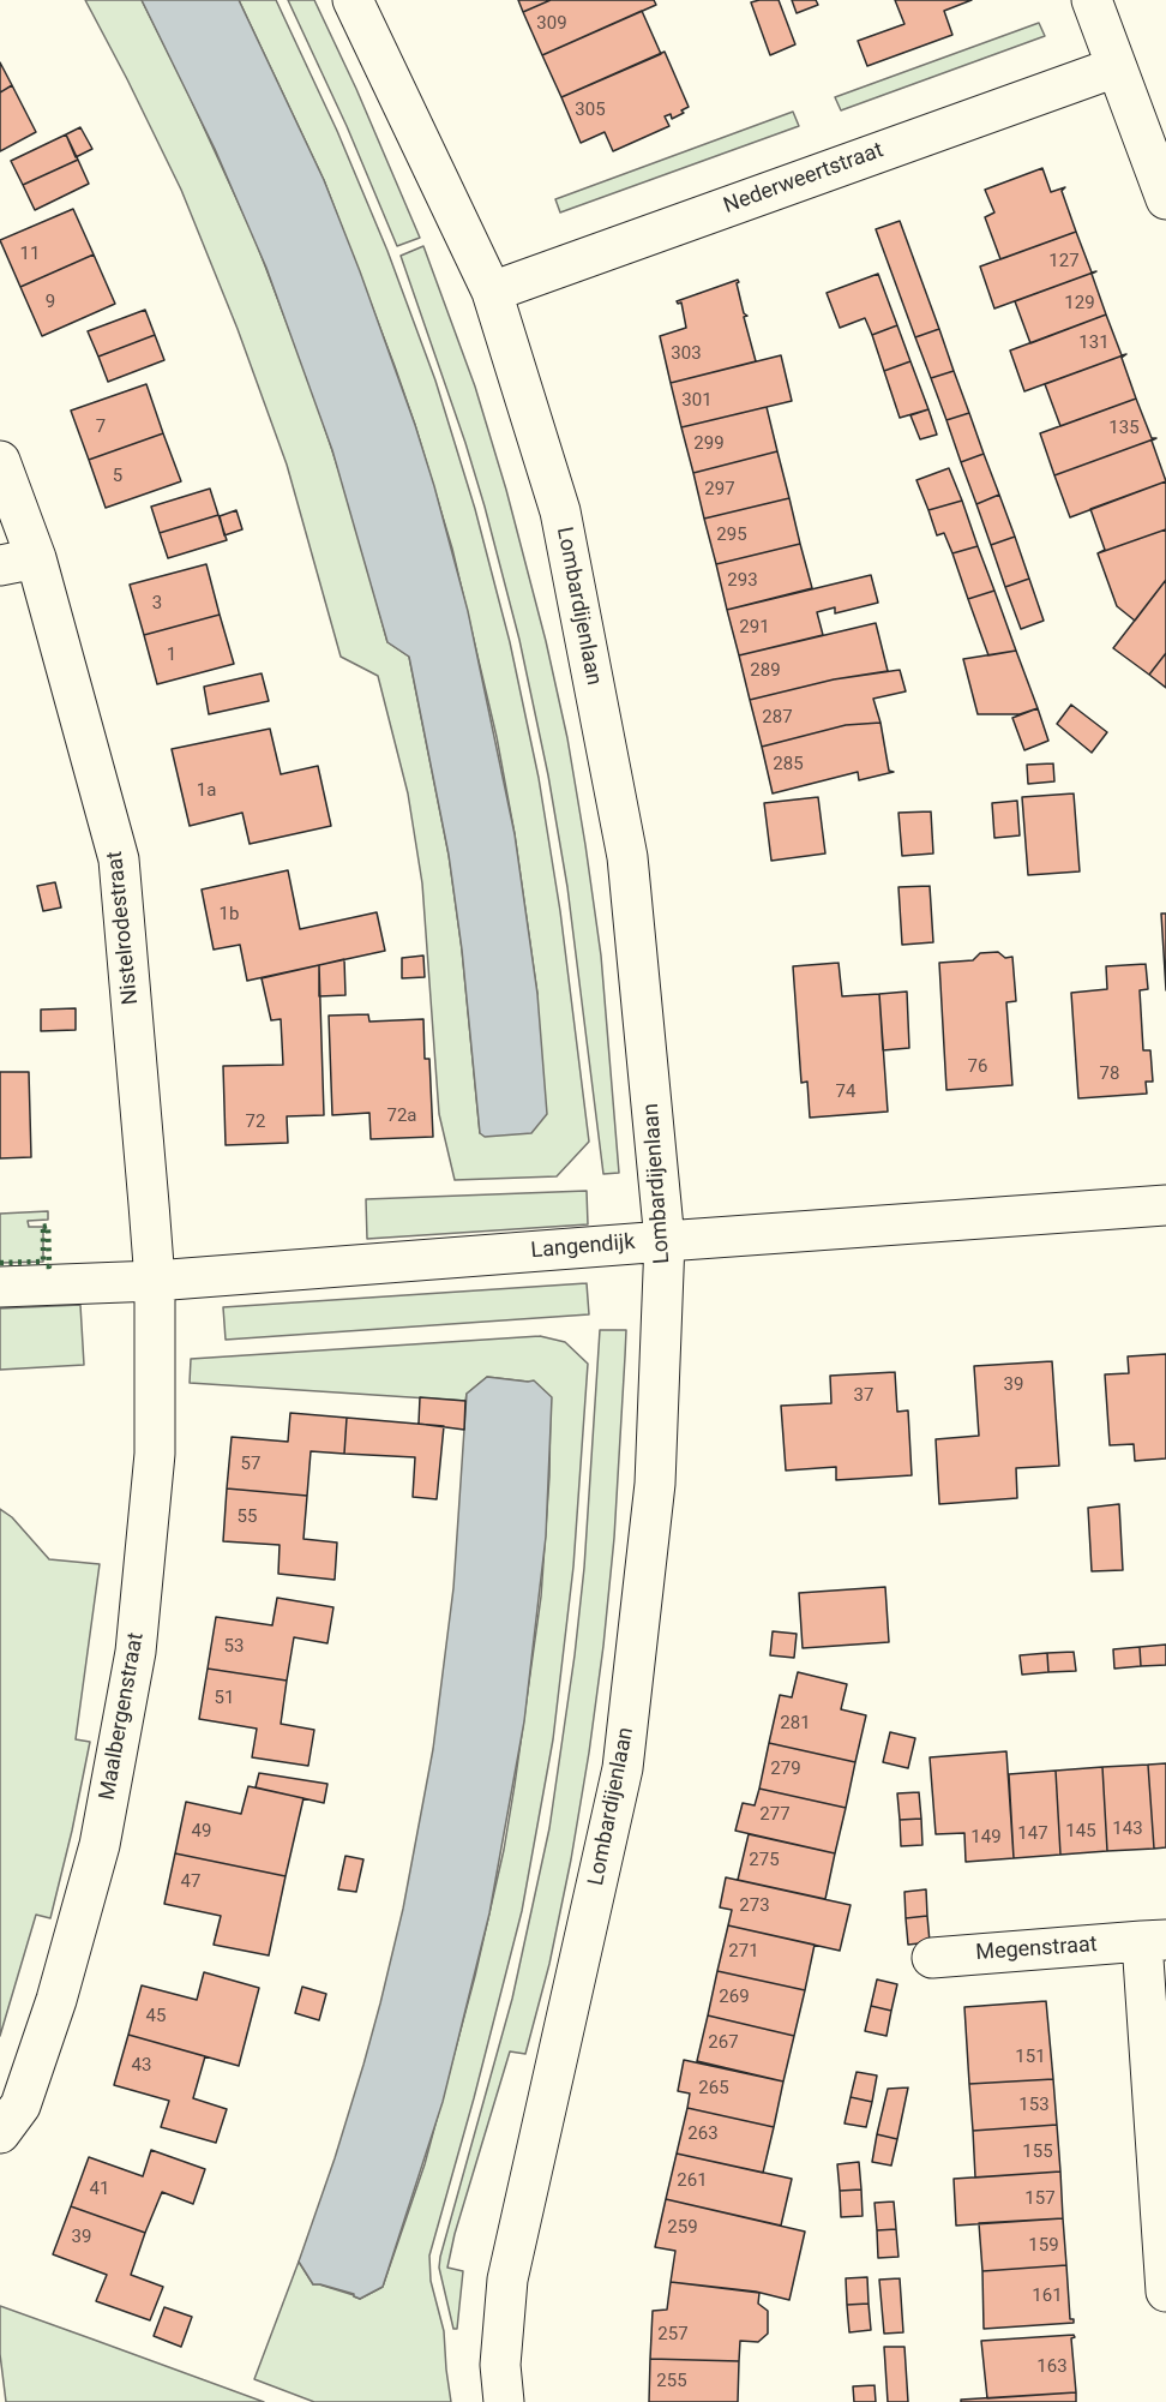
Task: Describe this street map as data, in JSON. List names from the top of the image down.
{
  "streets": {
    "street": [
      "Nederweertstraat",
      "Lombardijenlaan",
      "Nistelrodestraat",
      "Langendijk",
      "Maalbergenstraat",
      "Megenstraat"
    ]
  },
  "crossings": [
    ["Nederweertstraat", "Lombardijenlaan"],
    ["Lombardijenlaan", "Langendijk"],
    ["Nistelrodestraat", "Langendijk"],
    ["Nistelrodestraat", "Maalbergenstraat"],
    ["Langendijk", "Maalbergenstraat"]
  ],
  "house_numbers": [
    "309",
    "305",
    "11",
    "127",
    "9",
    "129",
    "131",
    "303",
    "301",
    "7",
    "135",
    "299",
    "5",
    "297",
    "295",
    "293",
    "3",
    "291",
    "1",
    "289",
    "287",
    "285",
    "1a",
    "1b",
    "76",
    "78",
    "74",
    "72a",
    "72",
    "39",
    "37",
    "57",
    "55",
    "53",
    "51",
    "281",
    "279",
    "277",
    "143",
    "49",
    "145",
    "147",
    "149",
    "275",
    "47",
    "273",
    "271",
    "269",
    "45",
    "267",
    "151",
    "43",
    "265",
    "153",
    "263",
    "155",
    "261",
    "41",
    "157",
    "259",
    "39",
    "159",
    "161",
    "257",
    "163",
    "255"
  ]
}
